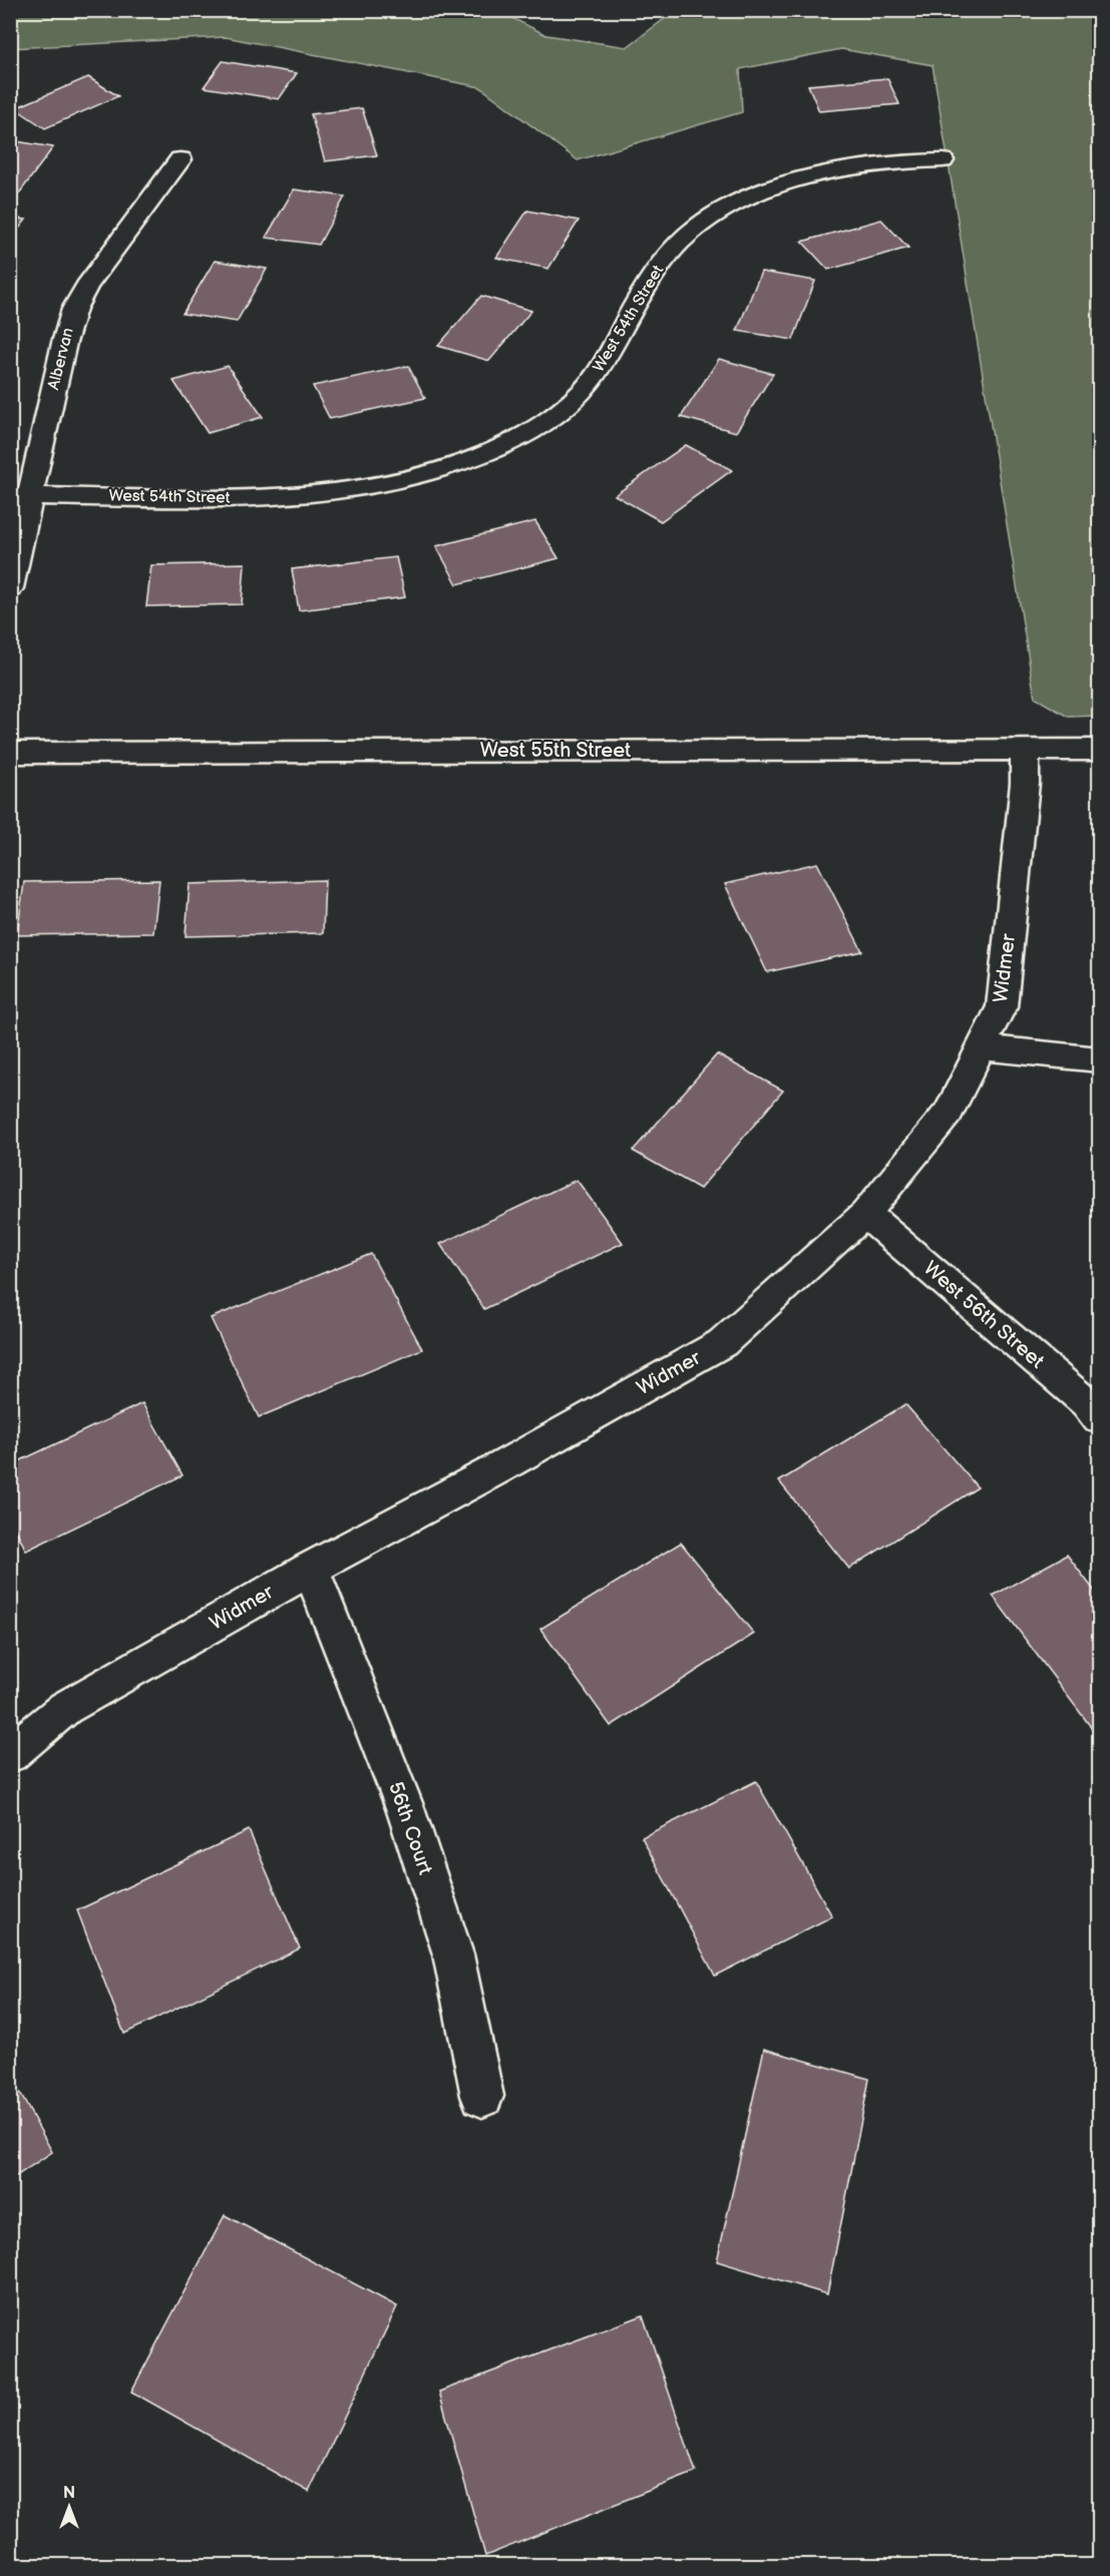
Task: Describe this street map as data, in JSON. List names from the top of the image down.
{
  "streets": {
    "street": [
      "West 54th Street",
      "Albervan",
      "West 55th Street",
      "Widmer",
      "West 56th Street",
      "56th Court"
    ]
  },
  "crossings": [
    ["West 54th Street", "Albervan"],
    ["West 55th Street", "Widmer"],
    ["Widmer", "West 56th Street"],
    ["Widmer", "56th Court"]
  ],
  "north": "top"
}
